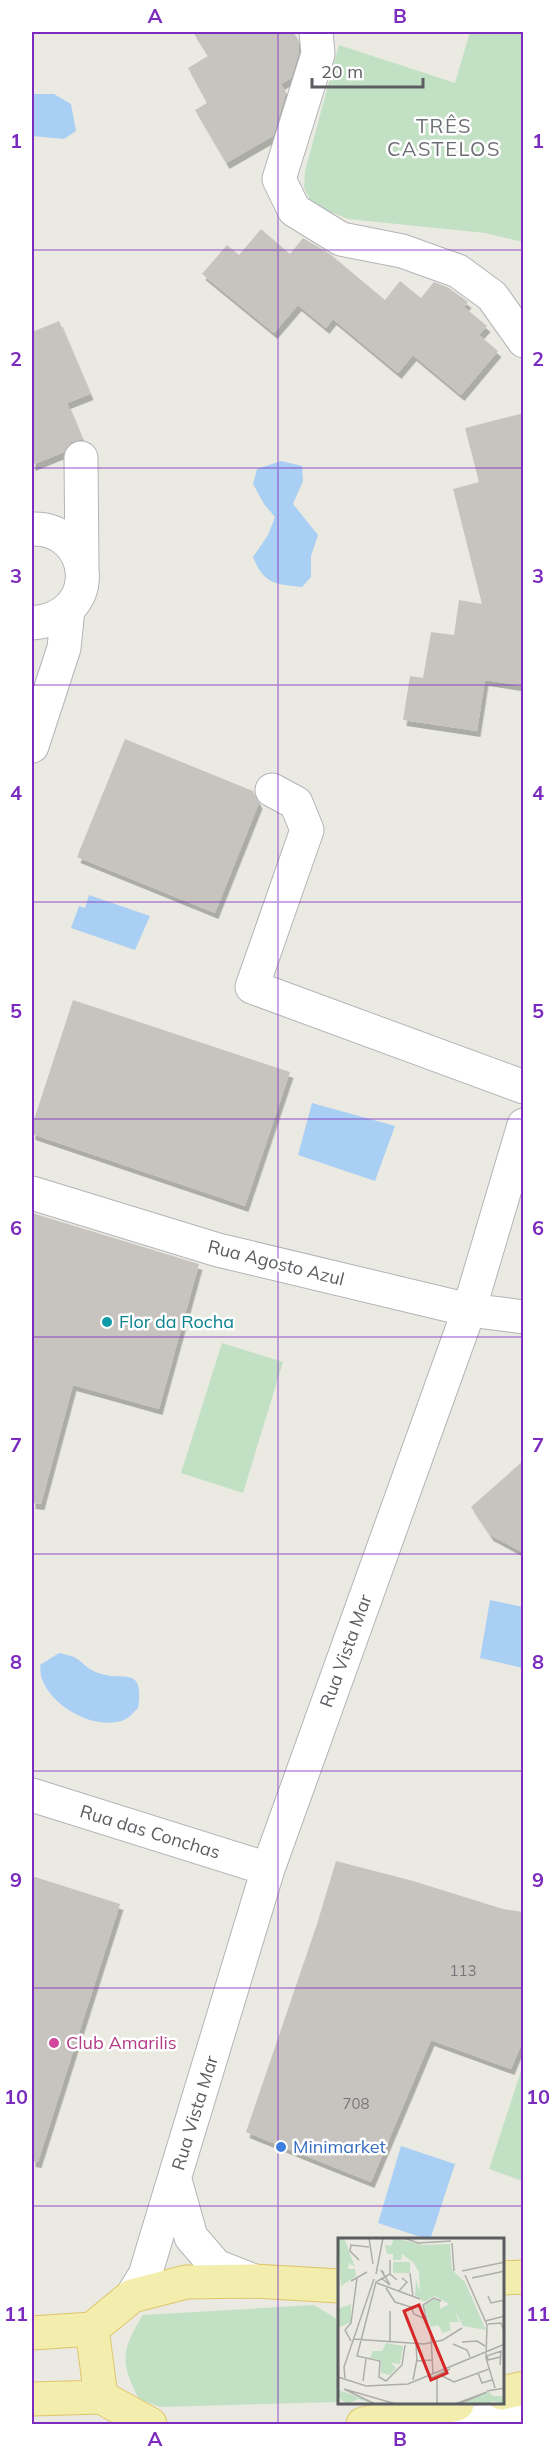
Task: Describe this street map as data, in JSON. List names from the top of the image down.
{
  "streets": {
    "street": ["Rua Agosto Azul", "Rua Vista Mar", "Rua das Conchas"]
  },
  "crossings": [
    ["Rua Agosto Azul", "Rua Vista Mar"],
    ["Rua Vista Mar", "Rua das Conchas"]
  ],
  "districts": ["TRÊS CASTELOS"],
  "places": ["Flor da Rocha", "Club Amarilis", "Minimarket"],
  "house_numbers": ["113", "708"],
  "scale_bar": "20 m",
  "grid": {
    "columns": ["A", "B"],
    "rows": [
      "1",
      "2",
      "3",
      "4",
      "5",
      "6",
      "7",
      "8",
      "9",
      "10",
      "11"
    ]
  }
}
